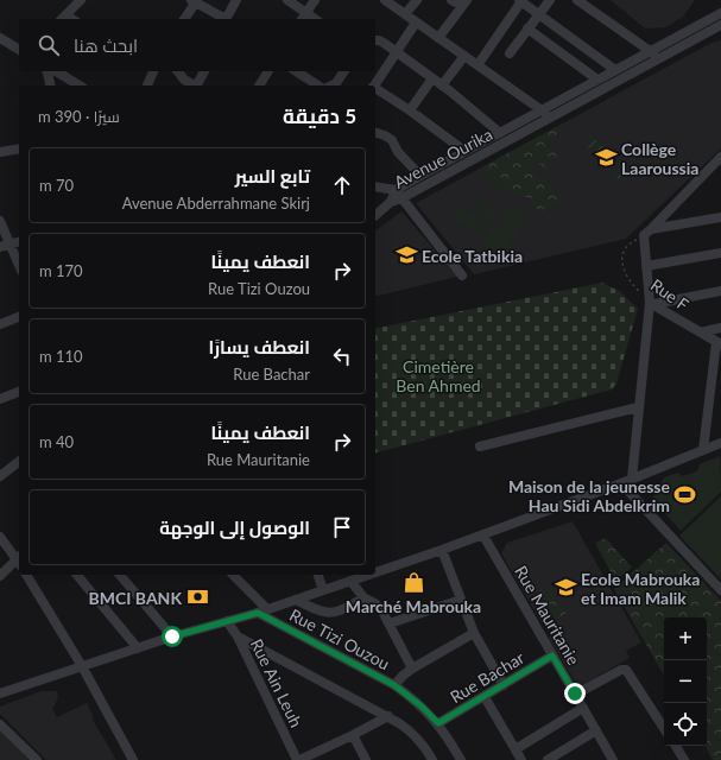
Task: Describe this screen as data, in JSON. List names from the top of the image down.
{
  "streets": {
    "street": [
      "Avenue Ourika",
      "Rue F",
      "Rue Mauritanie",
      "Rue Tizi Ouzou",
      "Rue Bachar",
      "Rue Ain Leuh"
    ]
  },
  "crossings": [
    ["Rue Mauritanie", "Rue Bachar"],
    ["Rue Tizi Ouzou", "Rue Bachar"]
  ],
  "parks": ["Cimetière Ben Ahmed"],
  "places": {
    "school or university": ["Collège Laaroussia", "Ecole Tatbikia", "Ecole Mabrouka et Imam Malik"],
    "sports": ["Maison de la jeunesse Hau Sidi Abdelkrim"],
    "shop": ["Marché Mabrouka"],
    "bank": ["BMCI BANK"]
  },
  "page": {
    "search": "ابحث هنا",
    "heading": ["5 دقيقة", "سيرًا · 390 m"],
    "list": [
      ["تابع السير", "Avenue Abderrahmane Skirj", "70 m"],
      ["انعطف يمينًا", "Rue Tizi Ouzou", "170 m"],
      ["انعطف يسارًا", "Rue Bachar", "110 m"],
      ["انعطف يمينًا", "Rue Mauritanie", "40 m"],
      "الوصول إلى الوجهة"
    ],
    "map_buttons": ["+", "−"]
  }
}
